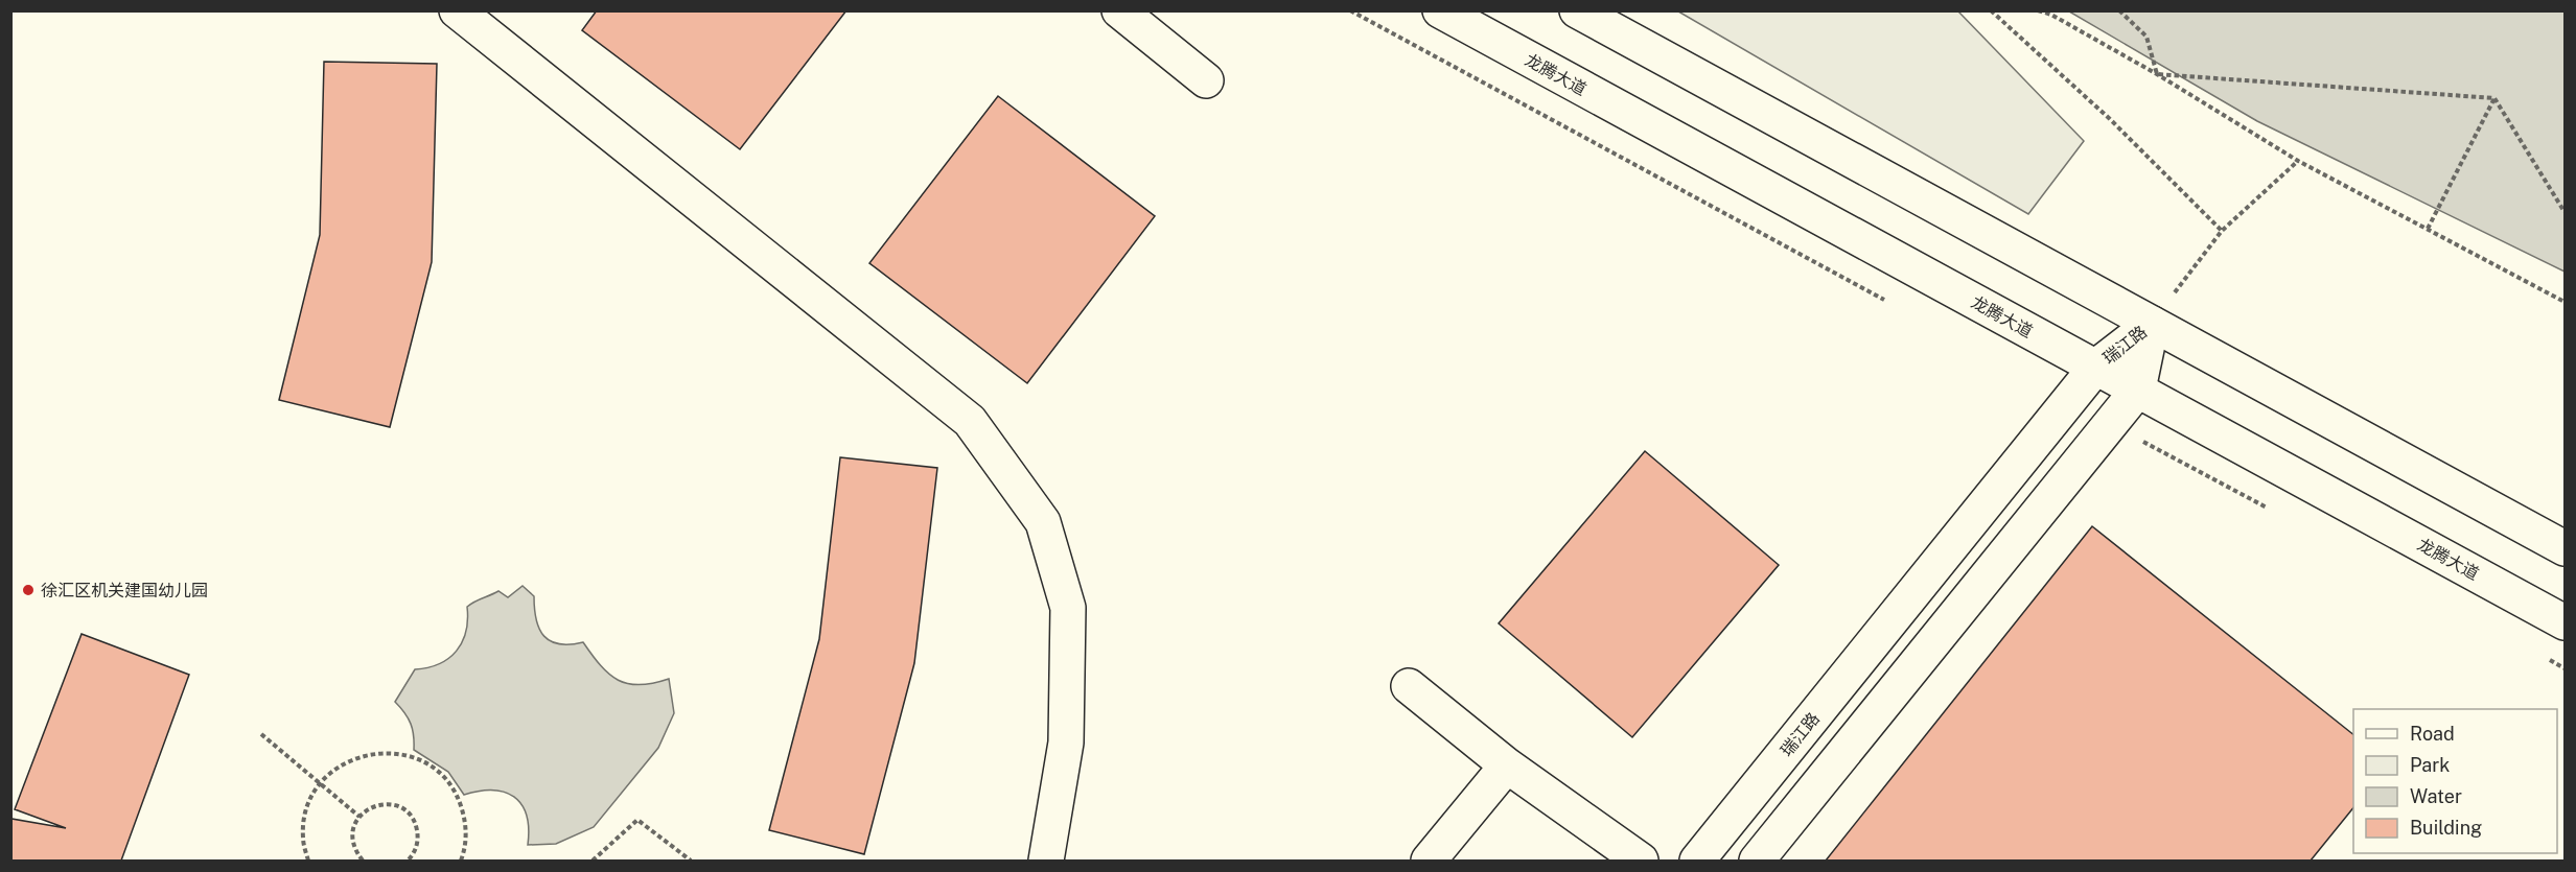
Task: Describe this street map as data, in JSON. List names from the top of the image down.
{
  "streets": {
    "main road": ["龙腾大道", "瑞江路"]
  },
  "crossings": [
    ["龙腾大道", "瑞江路"]
  ],
  "places": ["徐汇区机关建国幼儿园"],
  "legend": [
    "Road",
    "Park",
    "Water",
    "Building"
  ]
}
